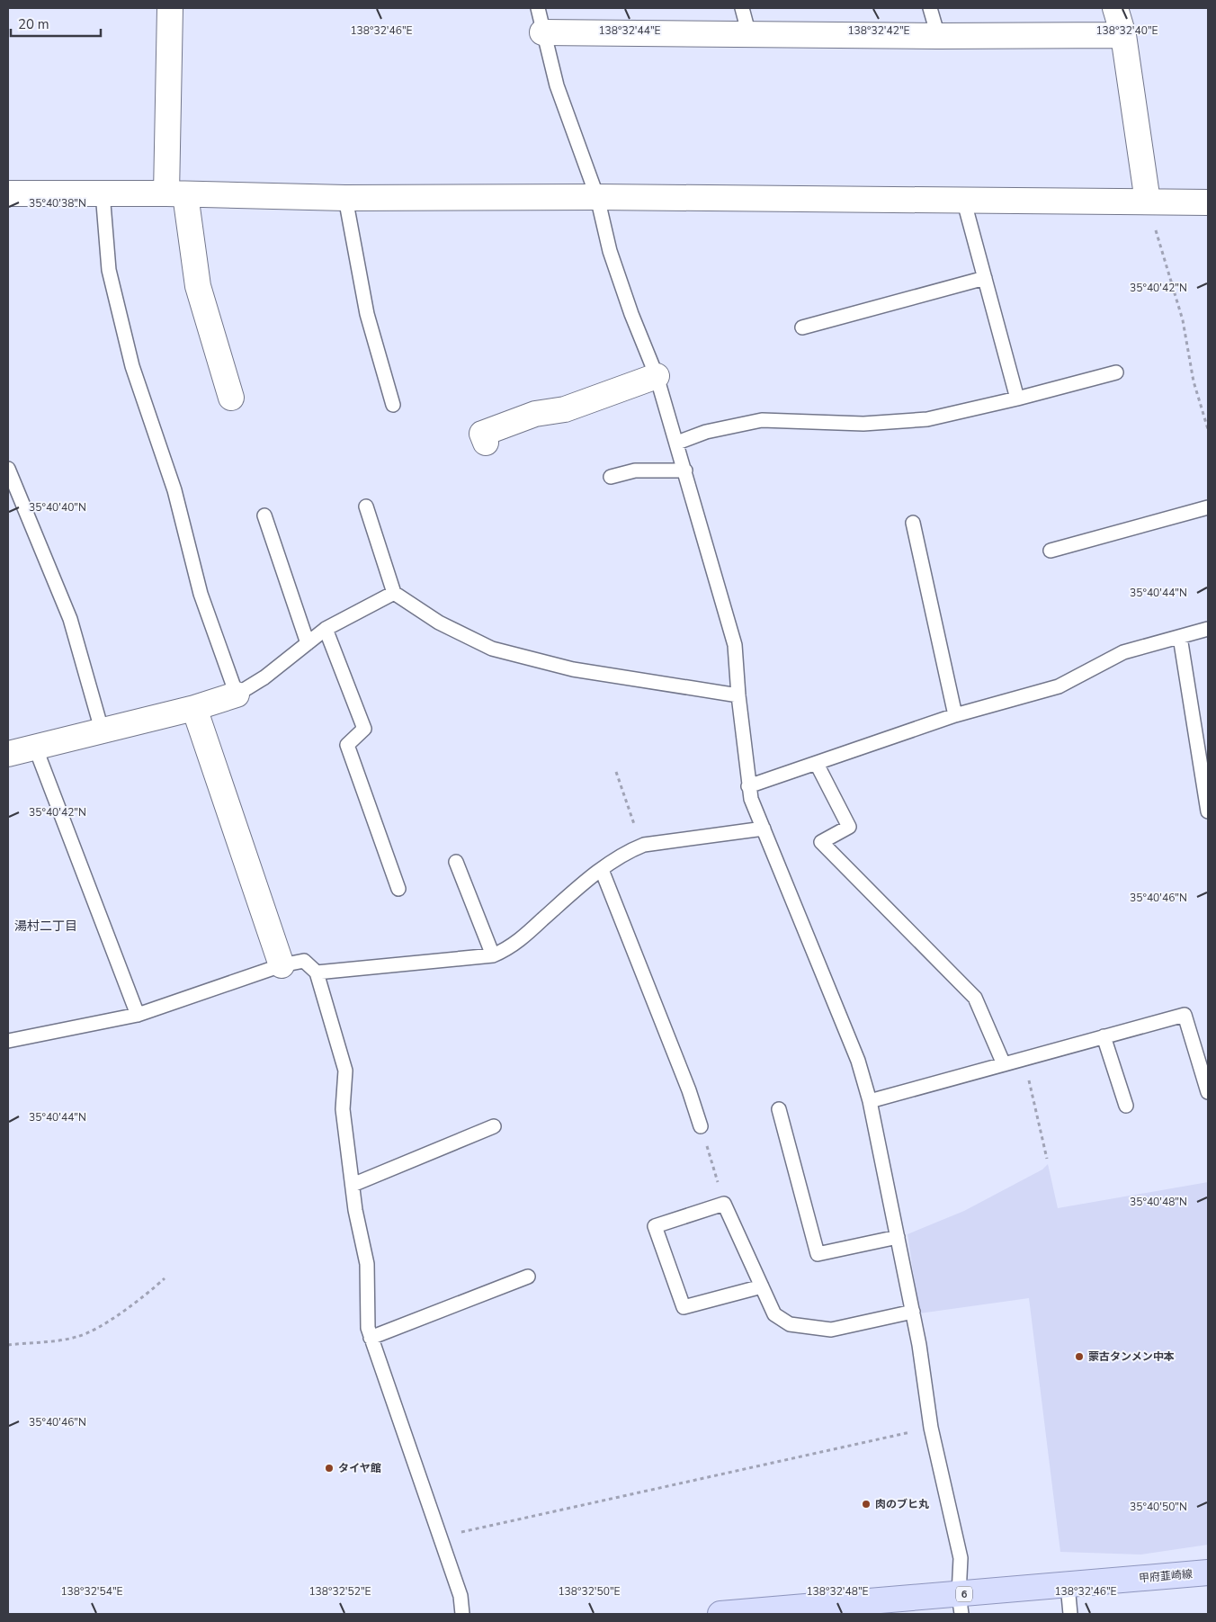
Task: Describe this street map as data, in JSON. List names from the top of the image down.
{
  "streets": {
    "main road": ["甲府韮崎線", "6"]
  },
  "districts": ["湯村二丁目"],
  "places": ["蒙古タンメン中本", "タイヤ館", "肉のブヒ丸"],
  "scale_bar": "20 m",
  "coordinates": [
    "138°32'46\"E",
    "138°32'44\"E",
    "138°32'42\"E",
    "138°32'40\"E",
    "35°40'38\"N",
    "35°40'42\"N",
    "35°40'40\"N",
    "35°40'44\"N",
    "35°40'46\"N",
    "35°40'48\"N",
    "35°40'50\"N",
    "138°32'54\"E",
    "138°32'52\"E",
    "138°32'50\"E",
    "138°32'48\"E"
  ]
}
